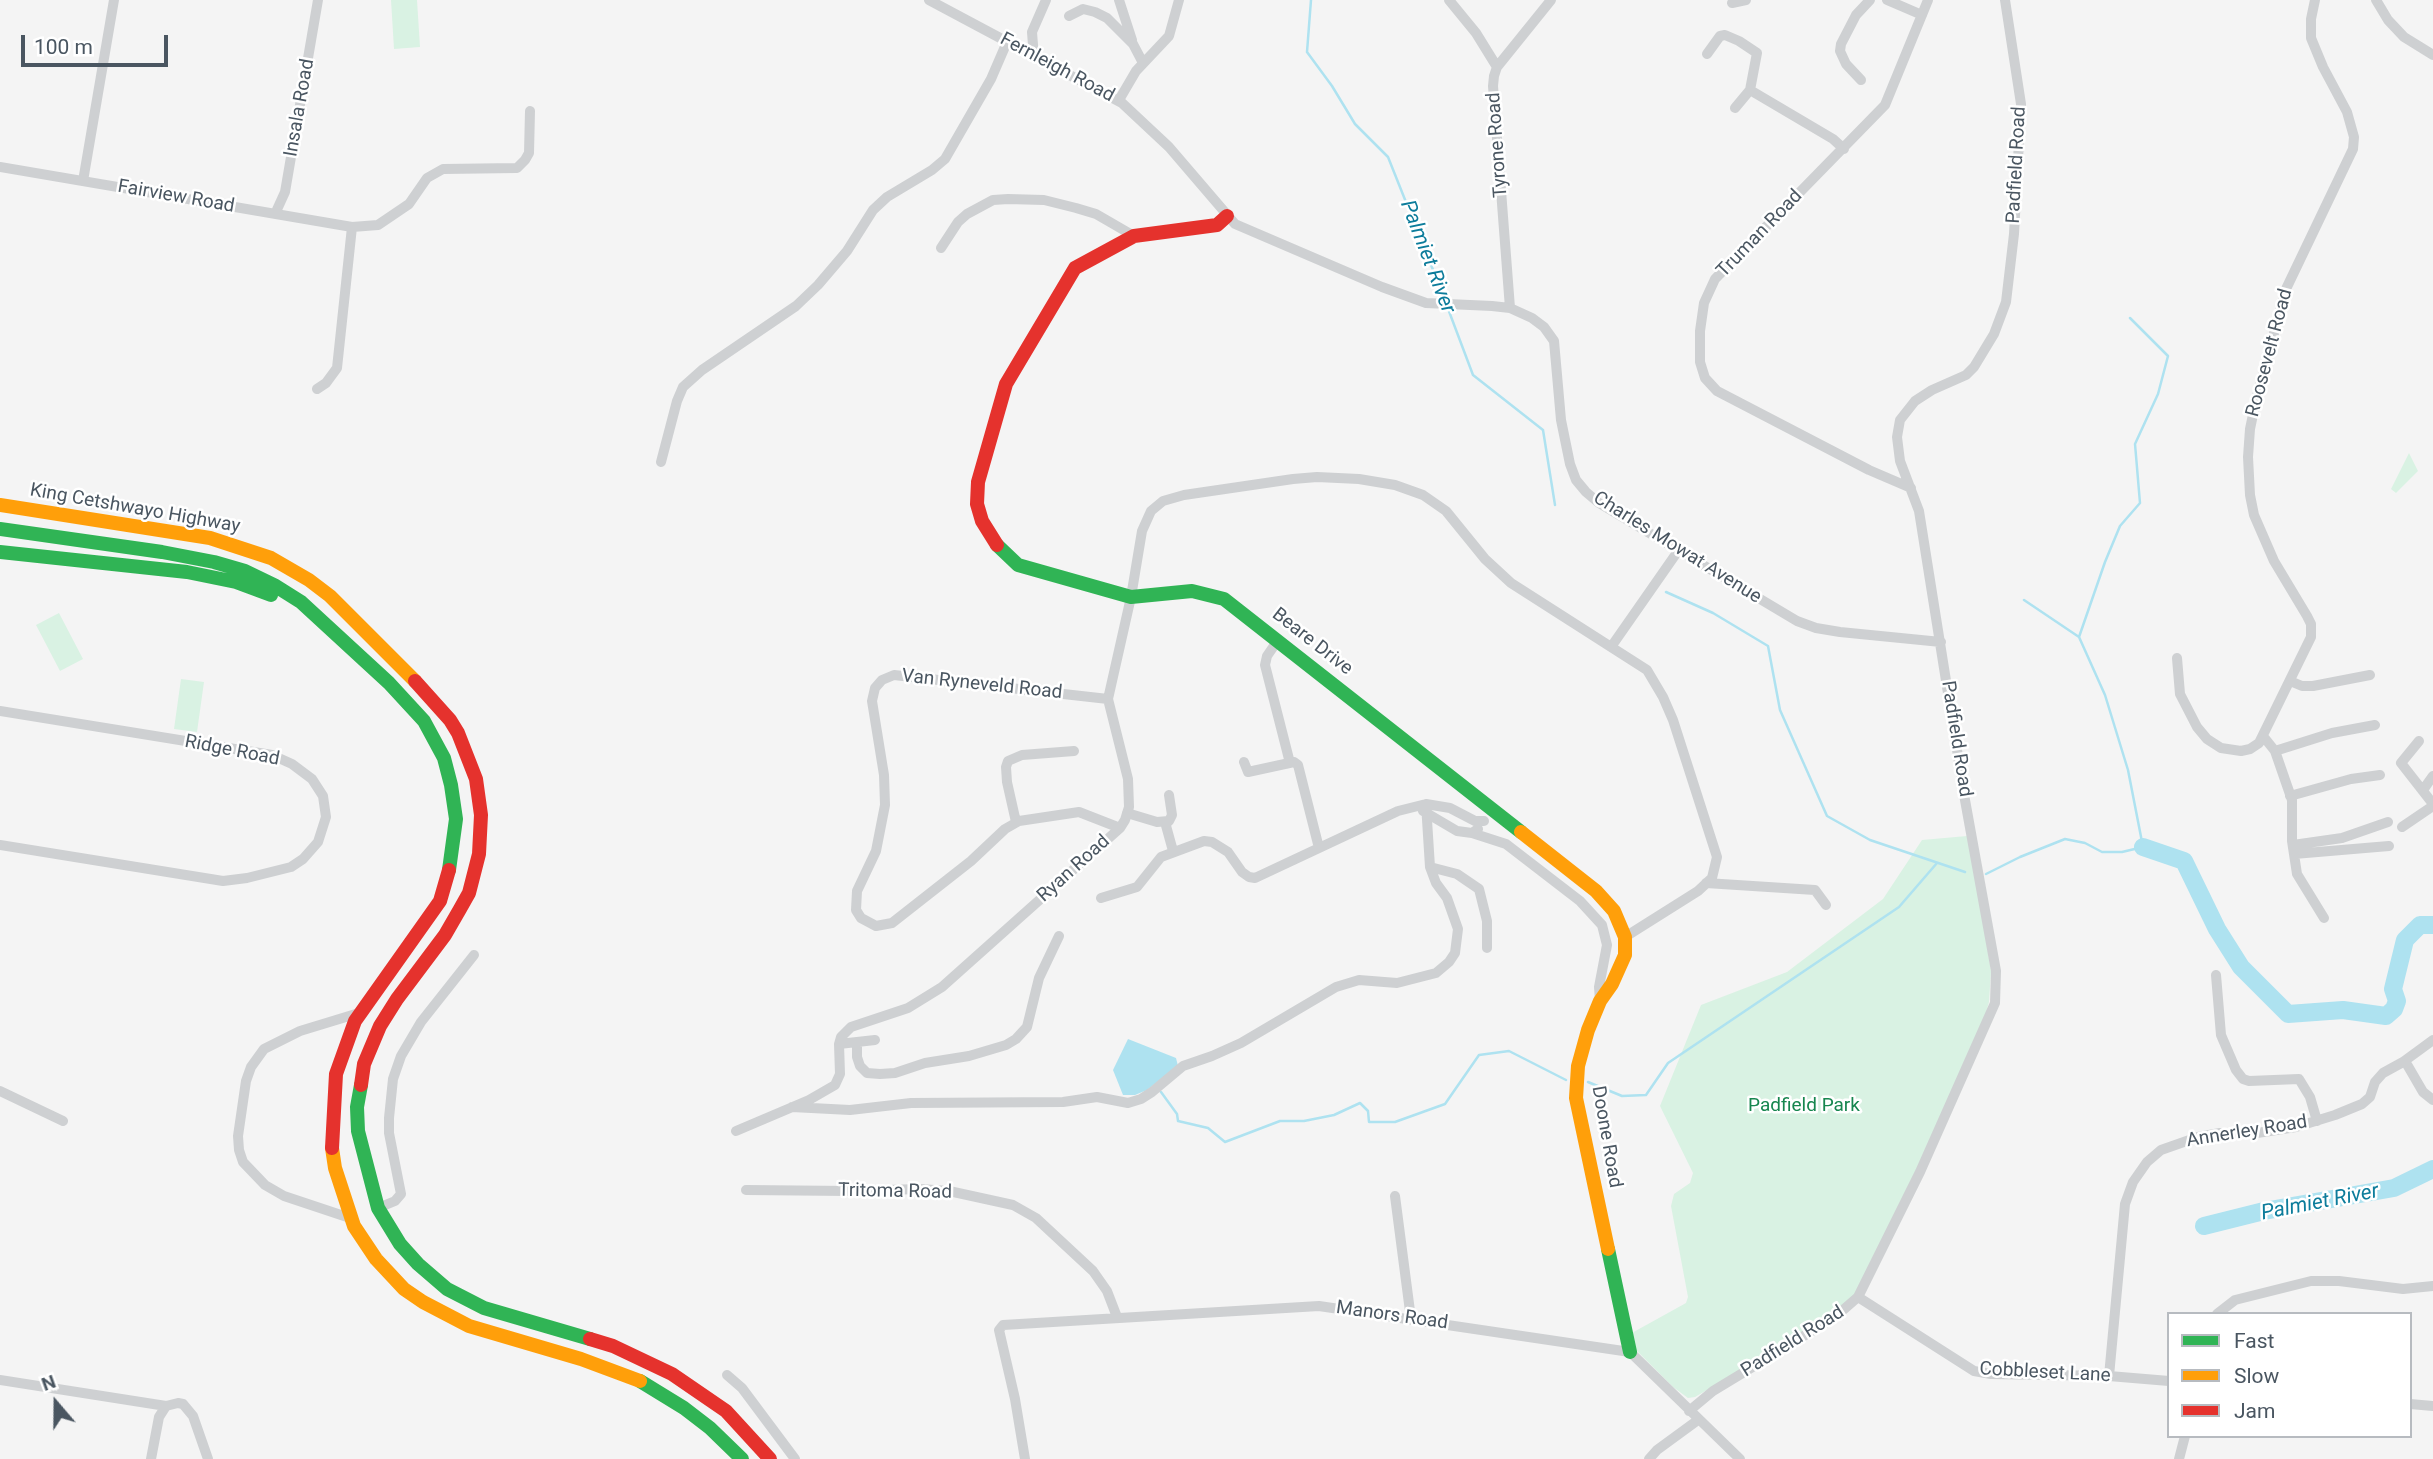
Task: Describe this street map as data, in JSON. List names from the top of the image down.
{
  "streets": {
    "main road": ["King Cetshwayo Highway", "Beare Drive", "Doone Road"],
    "street": [
      "Fernleigh Road",
      "Insala Road",
      "Tyrone Road",
      "Padfield Road",
      "Fairview Road",
      "Truman Road",
      "Roosevelt Road",
      "Charles Mowat Avenue",
      "Van Ryneveld Road",
      "Ridge Road",
      "Ryan Road",
      "Annerley Road",
      "Tritoma Road",
      "Manors Road",
      "Cobbleset Lane"
    ]
  },
  "crossings": [
    ["Fernleigh Road", "Charles Mowat Avenue"],
    ["Insala Road", "Fairview Road"],
    ["Tyrone Road", "Charles Mowat Avenue"],
    ["Padfield Road", "Truman Road"],
    ["Padfield Road", "Charles Mowat Avenue"],
    ["Padfield Road", "Cobbleset Lane"],
    ["Beare Drive", "Ryan Road"],
    ["Beare Drive", "Doone Road"],
    ["Van Ryneveld Road", "Ryan Road"],
    ["Annerley Road", "Cobbleset Lane"],
    ["Doone Road", "Manors Road"],
    ["Tritoma Road", "Manors Road"]
  ],
  "water": ["Palmiet River"],
  "parks": ["Padfield Park"],
  "legend": ["Fast", "Slow", "Jam"],
  "scale_bar": "100 m",
  "north": "top"
}
